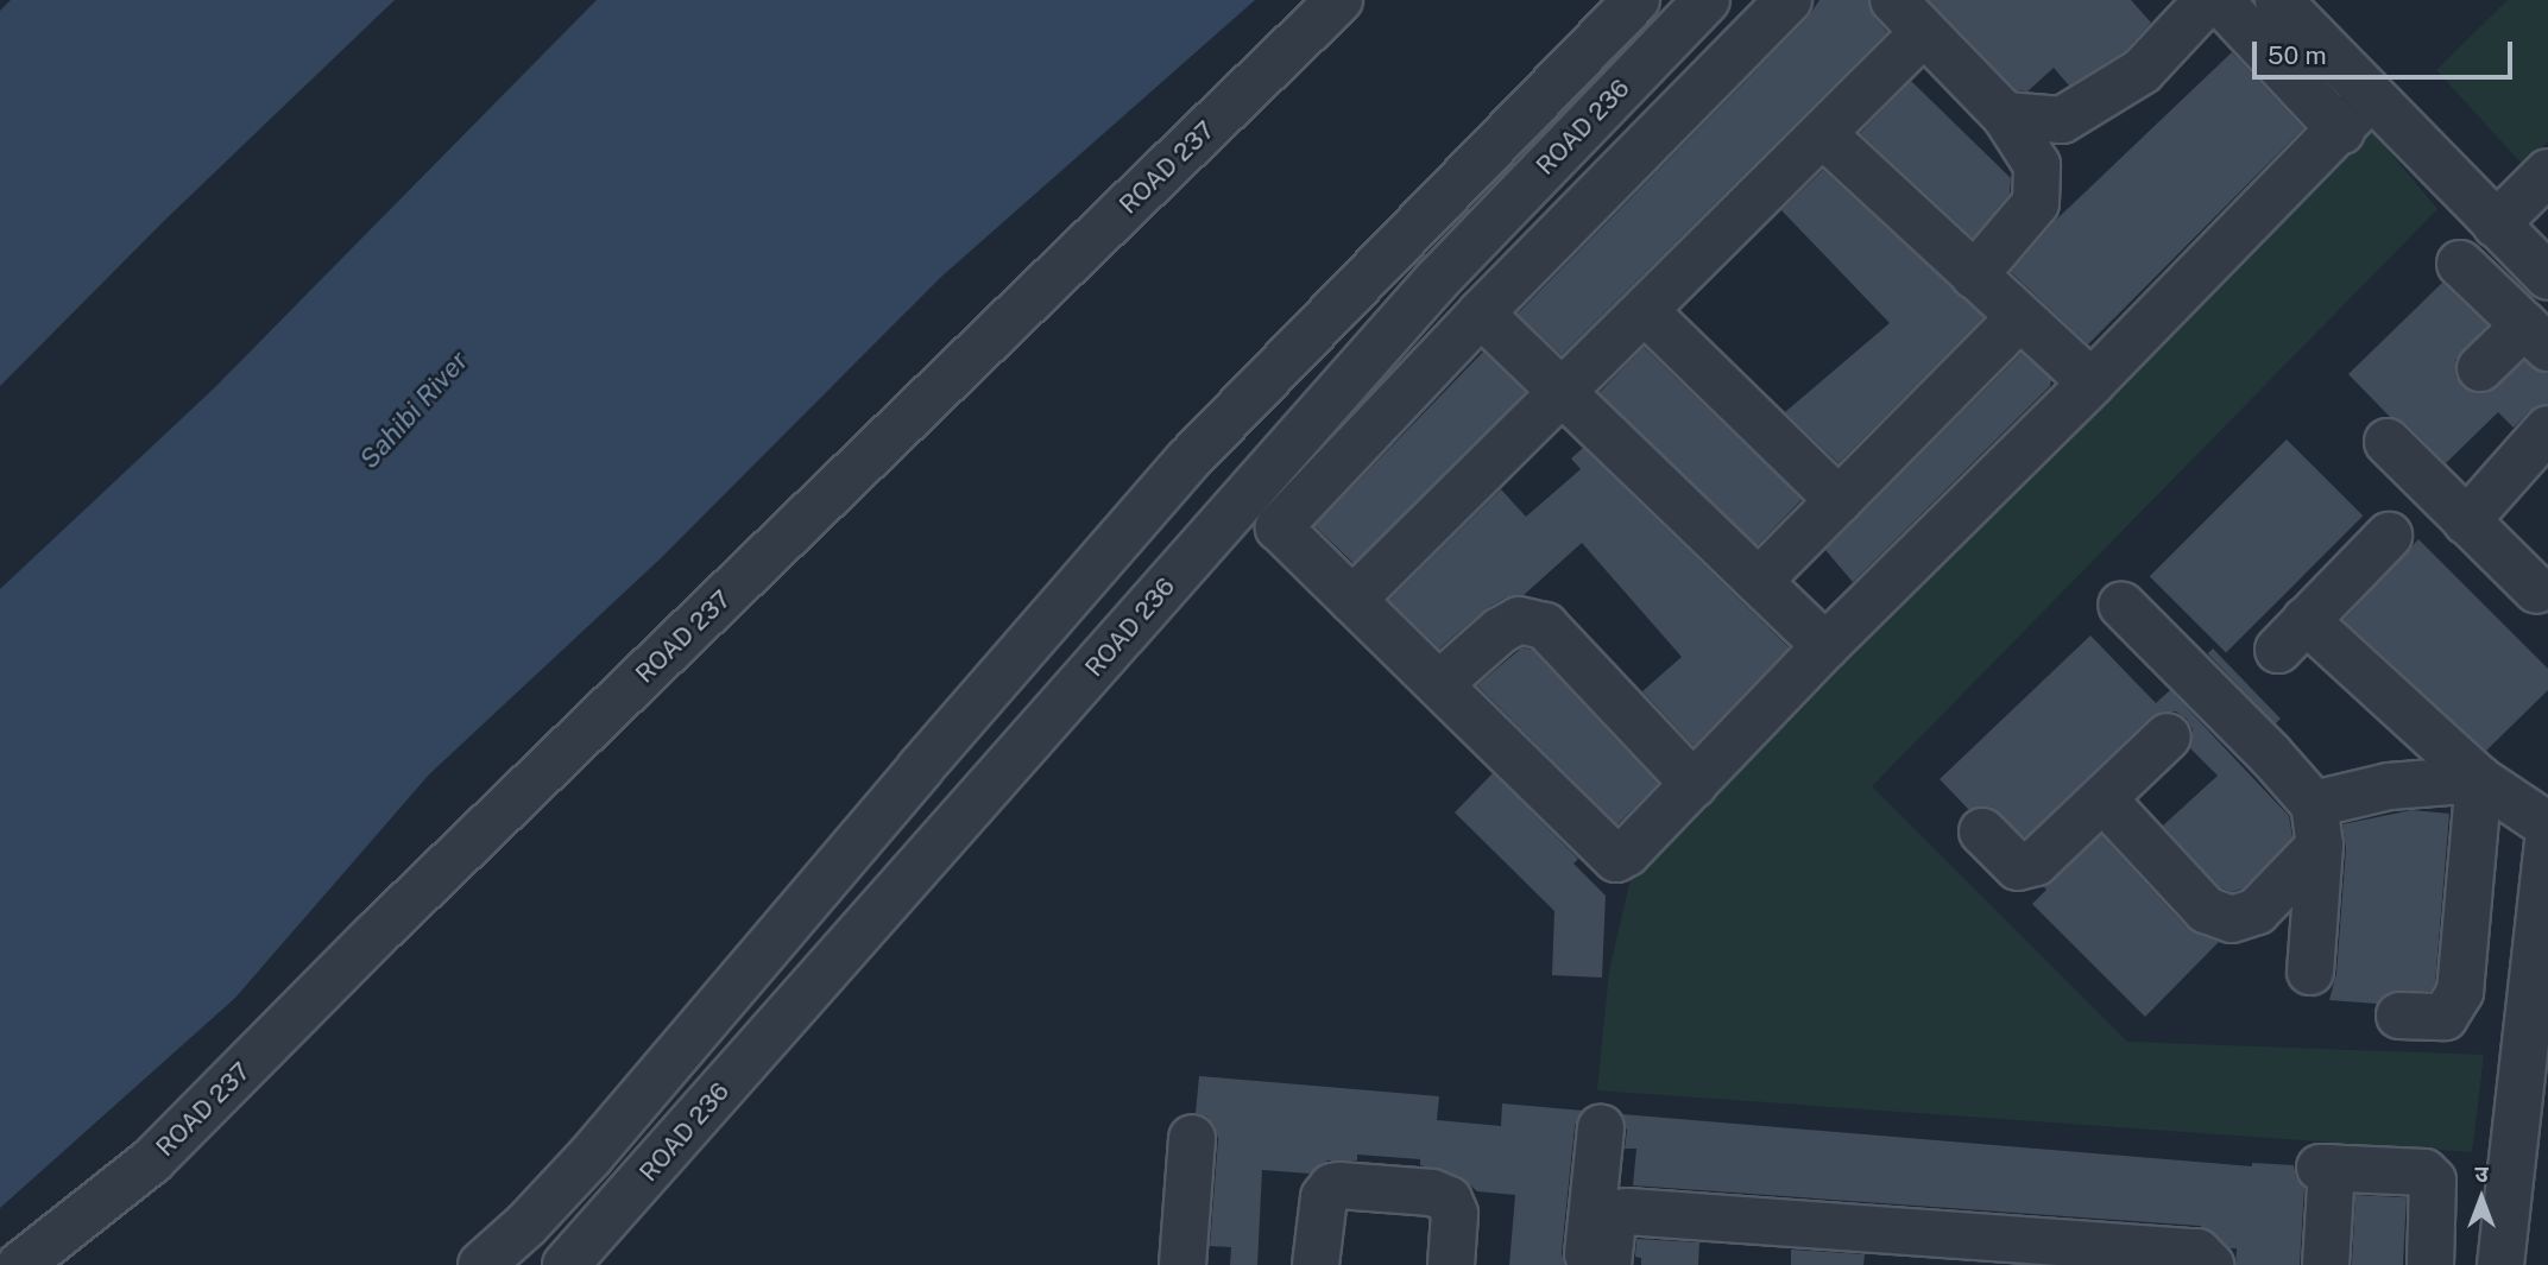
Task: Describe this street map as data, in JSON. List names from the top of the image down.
{
  "streets": {
    "street": ["ROAD 236", "ROAD 237"]
  },
  "water": ["Sahibi River"],
  "scale_bar": "50 m",
  "north": "top"
}
